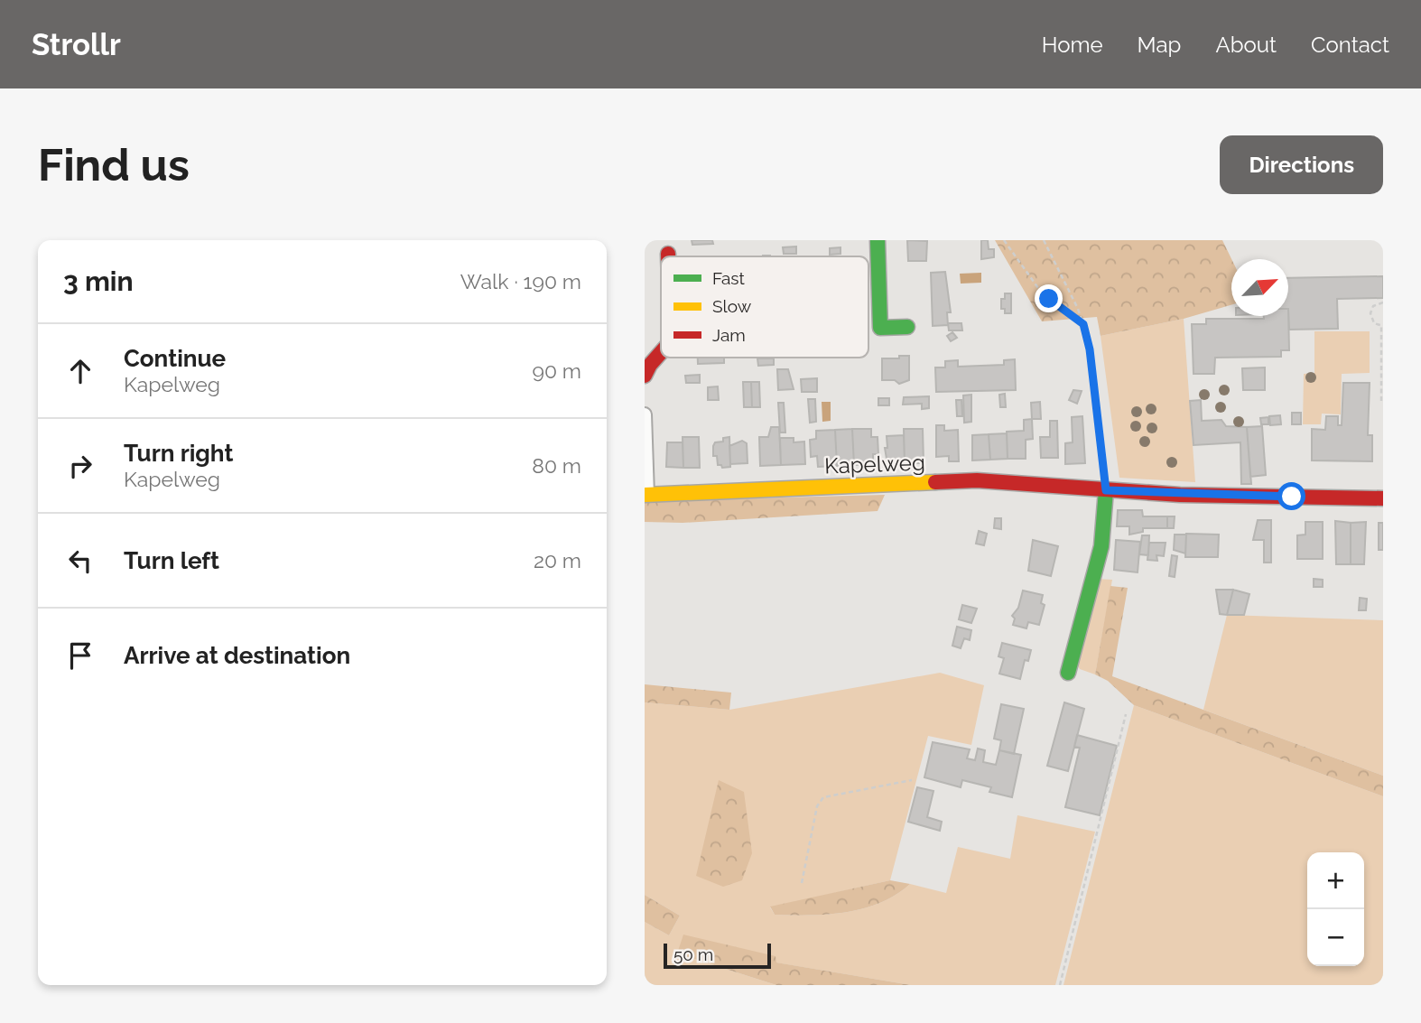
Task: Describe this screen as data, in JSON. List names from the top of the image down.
{
  "streets": {
    "street": ["Kapelweg"]
  },
  "legend": ["Fast", "Slow", "Jam"],
  "scale_bar": "50 m",
  "north": "top right",
  "page": {
    "header": "Strollr",
    "nav": [
      "Home",
      "Map",
      "About",
      "Contact"
    ],
    "buttons": "Directions",
    "title": "Find us",
    "heading": ["3 min", "Walk · 190 m"],
    "list": [
      ["Continue", "Kapelweg", "90 m"],
      ["Turn right", "Kapelweg", "80 m"],
      ["Turn left", "20 m"],
      "Arrive at destination"
    ],
    "map_buttons": ["+", "−"],
    "scale": "50 m"
  }
}
